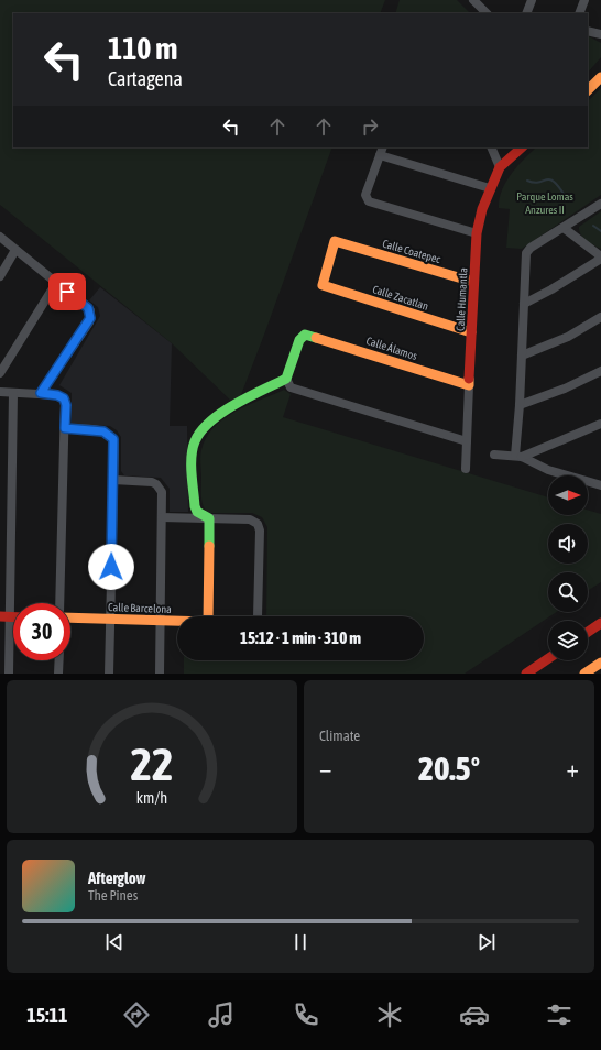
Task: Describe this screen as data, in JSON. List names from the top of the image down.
{
  "streets": {
    "main road": [
      "Calle Coatepec",
      "Calle Zacatlan",
      "Calle Humantla",
      "Calle Álamos",
      "Calle Barcelona"
    ]
  },
  "crossings": [
    ["Calle Coatepec", "Calle Zacatlan"],
    ["Calle Coatepec", "Calle Humantla"],
    ["Calle Zacatlan", "Calle Humantla"],
    ["Calle Humantla", "Calle Álamos"]
  ],
  "parks": ["Parque Lomas Anzures II"],
  "north": "right",
  "page": {
    "turn": ["110 m", "Cartagena"],
    "limit": "30",
    "trip": "15:12 · 1 min · 310 m",
    "tile": "Climate",
    "heat": ["−", "20.5°", "+"],
    "song": ["Afterglow", "The Pines"],
    "tabs": "15:11",
    "gauge": ["22", "km/h"]
  }
}
